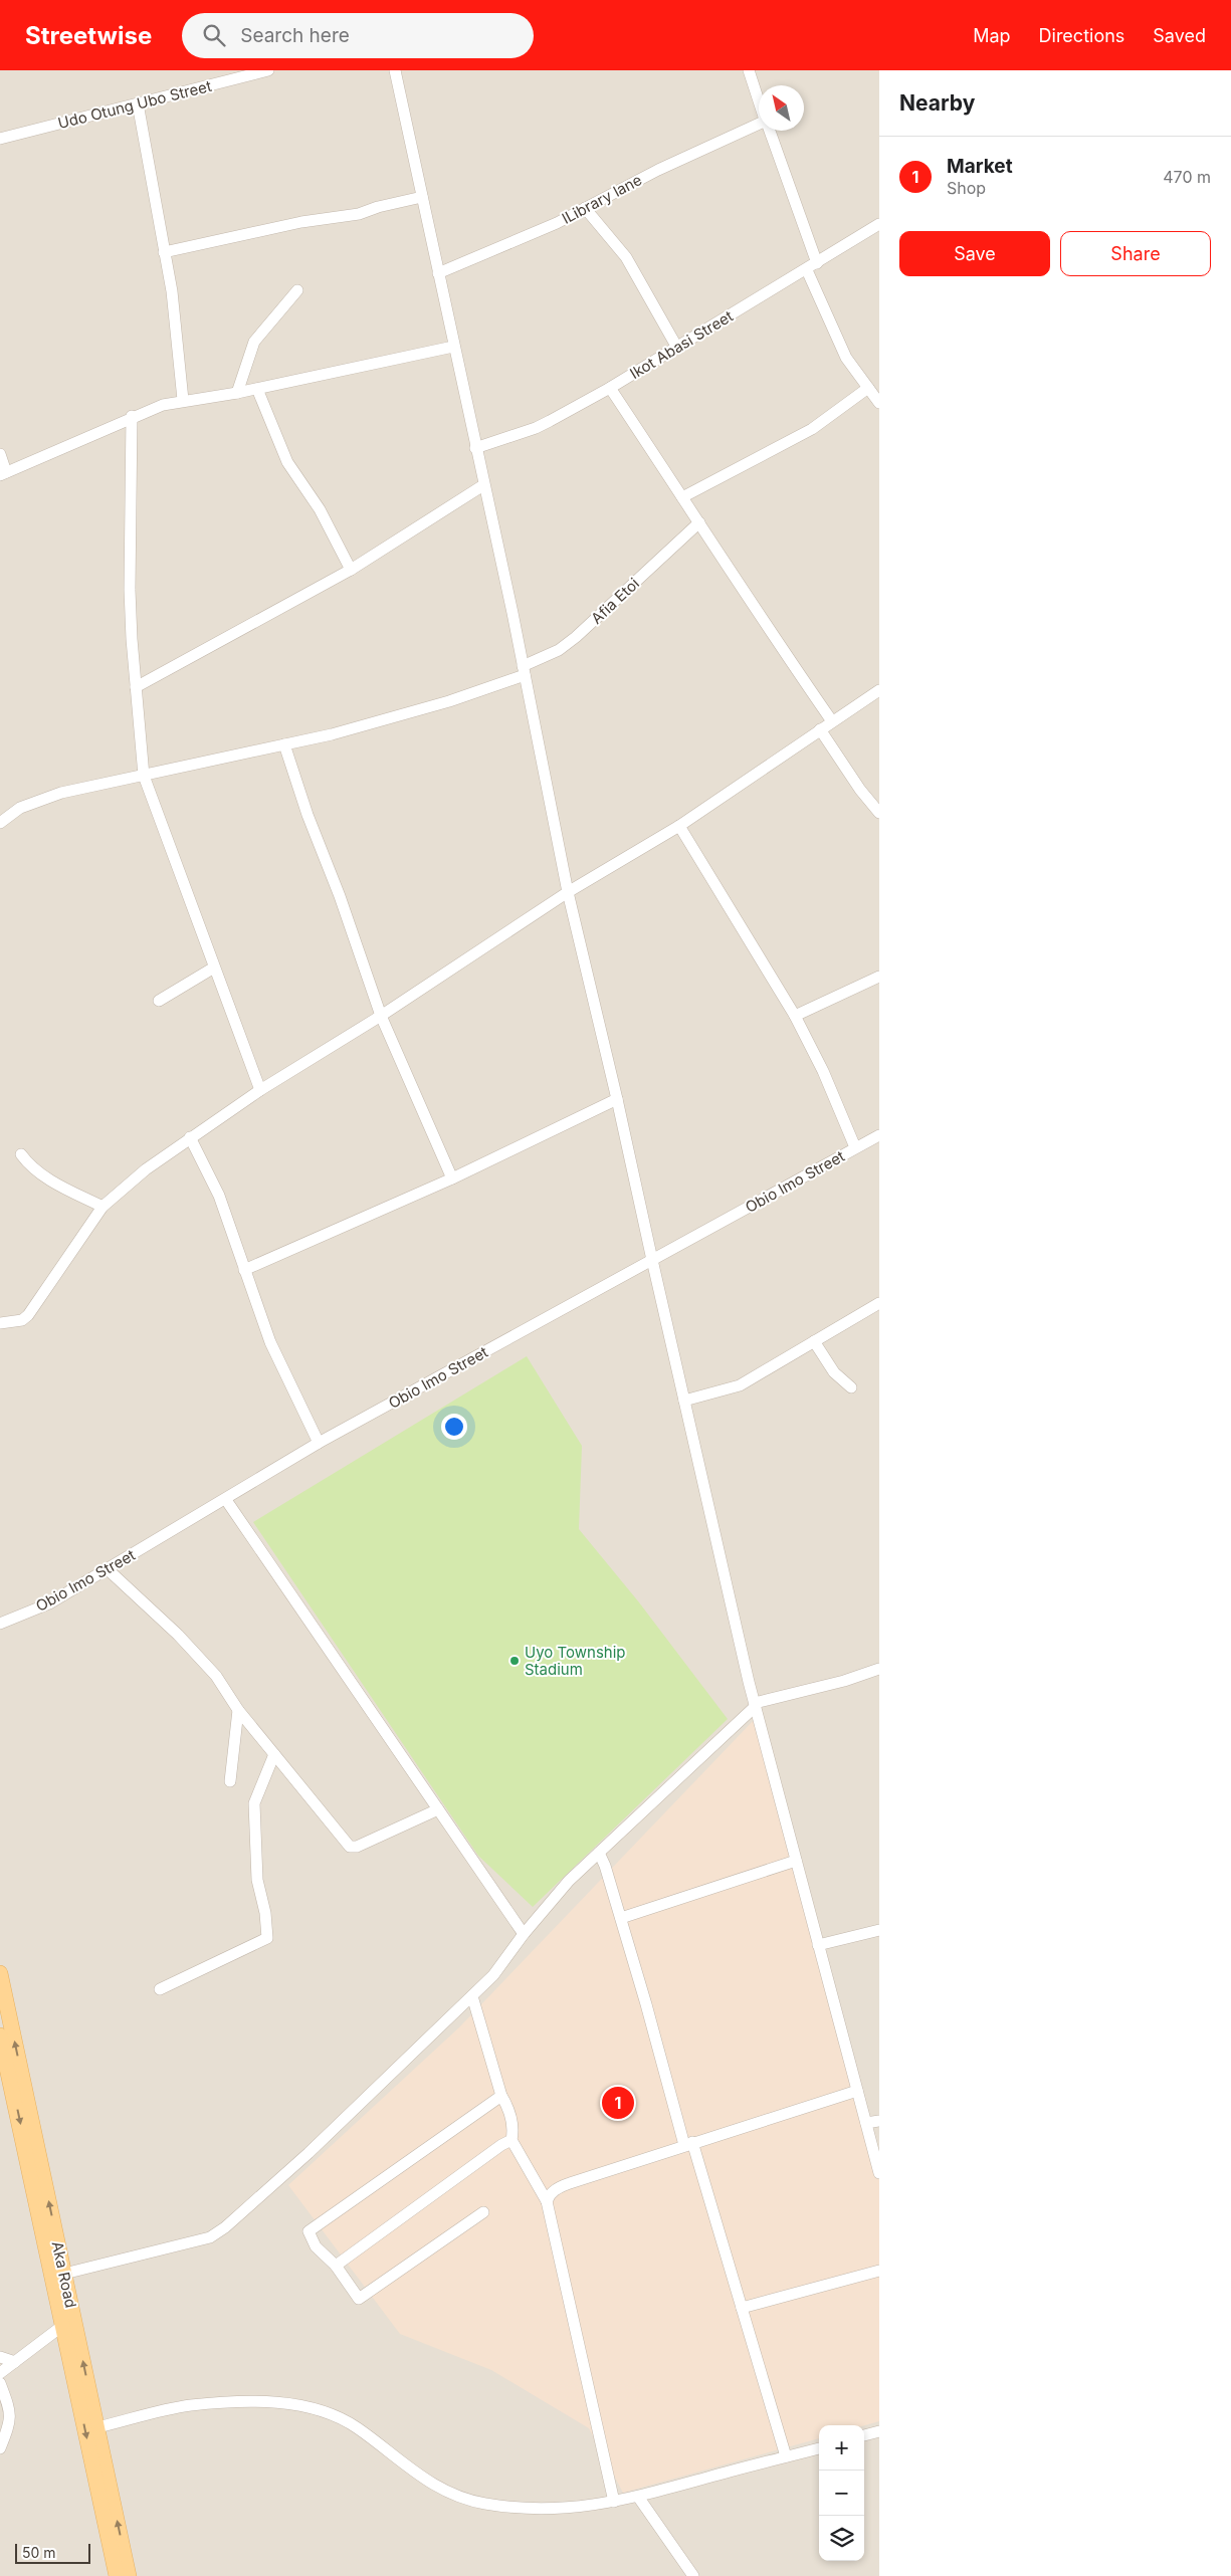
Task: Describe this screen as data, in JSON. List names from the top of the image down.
{
  "streets": {
    "main road": ["Aka Road"],
    "street": [
      "Udo Otung Ubo Street",
      "lLibrary lane",
      "Ikot Abasi Street",
      "Afia Etoi",
      "Obio Imo Street"
    ]
  },
  "places": ["Uyo Township Stadium"],
  "scale_bar": "50 m",
  "north": "top left",
  "page": {
    "header": "Streetwise",
    "search": "Search here",
    "nav": ["Map", "Directions", "Saved"],
    "heading": "Nearby",
    "list": [
      {
        "mark": "1",
        "name": "Market",
        "note": "Shop",
        "value": "470 m"
      }
    ],
    "buttons": ["Save", "Share"],
    "pins": "1",
    "map_buttons": ["+", "−"],
    "scale": "50 m"
  }
}
